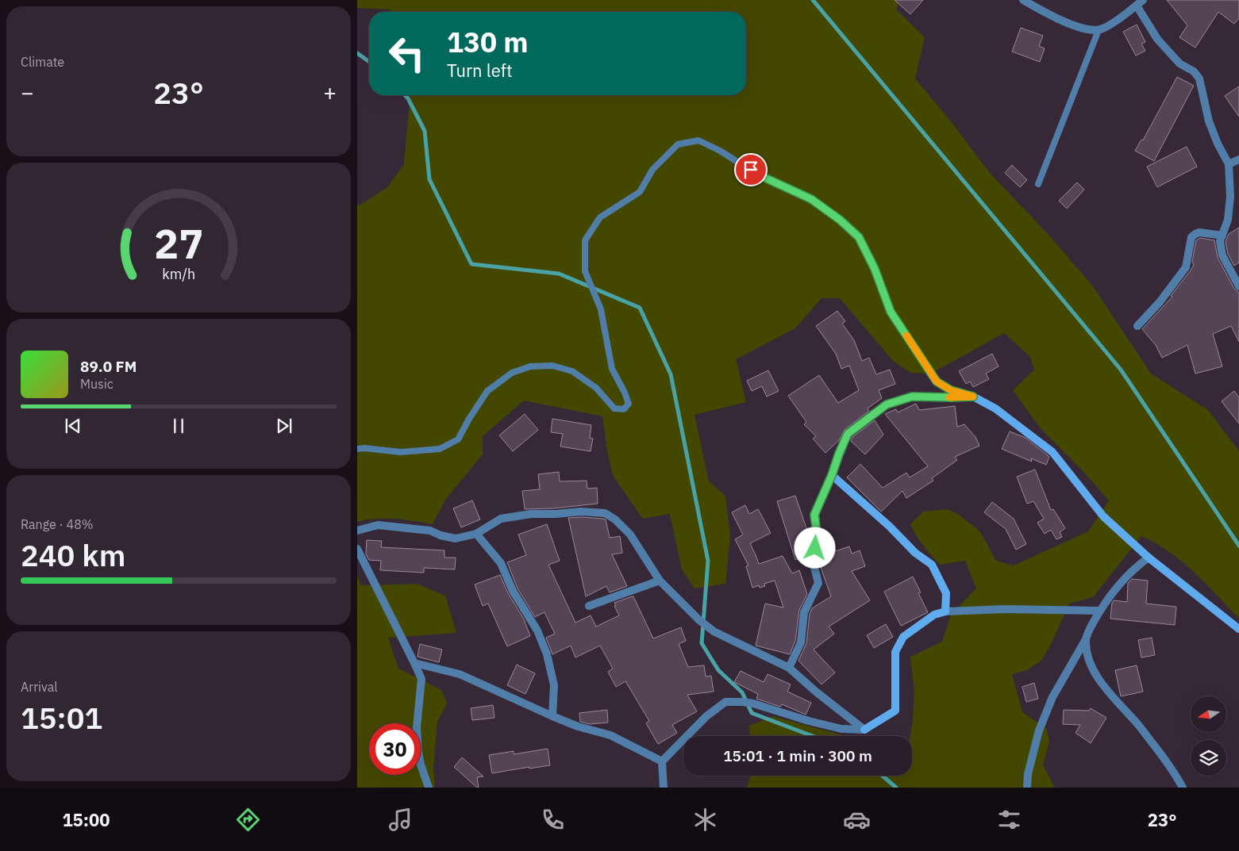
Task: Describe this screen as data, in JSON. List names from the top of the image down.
{
  "north": "left",
  "page": {
    "tile": [
      "Climate",
      ["Range · 48%", "240 km"],
      ["Arrival", "15:01"]
    ],
    "turn": ["130 m", "Turn left"],
    "heat": ["−", "23°", "+"],
    "song": ["89.0 FM", "Music"],
    "limit": "30",
    "trip": "15:01 · 1 min · 300 m",
    "tabs": ["15:00", "23°"],
    "gauge": ["27", "km/h"]
  }
}
